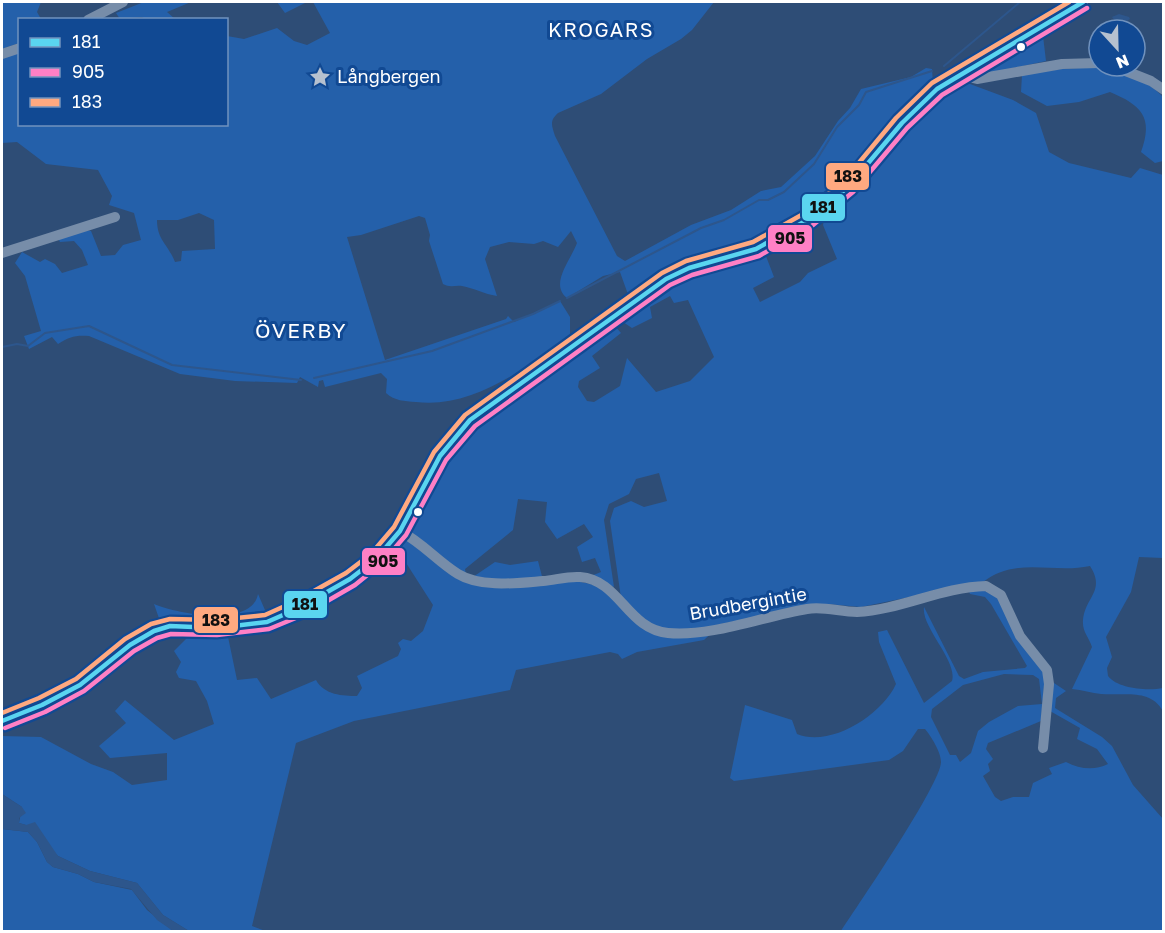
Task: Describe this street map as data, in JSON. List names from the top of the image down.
{
  "streets": {
    "street": ["Brudbergintie"]
  },
  "districts": ["KROGARS", "ÖVERBY"],
  "places": {
    "place": ["Långbergen"]
  },
  "lines": ["transit line 181", "transit line 183", "transit line 905"],
  "legend": ["181", "905", "183"],
  "north": "bottom"
}
